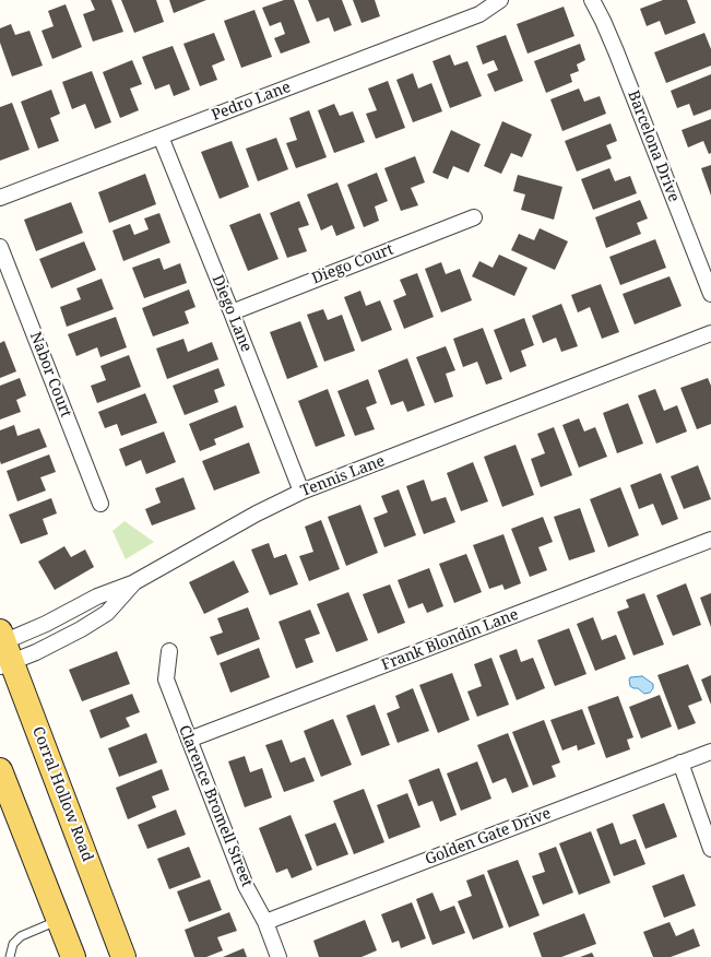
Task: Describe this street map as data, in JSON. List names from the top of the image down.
{
  "streets": {
    "main road": ["Corral Hollow Road"],
    "street": [
      "Pedro Lane",
      "Barcelona Drive",
      "Diego Court",
      "Diego Lane",
      "Nabor Court",
      "Tennis Lane",
      "Frank Blondin Lane",
      "Clarence Bromell Street",
      "Golden Gate Drive"
    ]
  },
  "crossings": [
    ["Pedro Lane", "Diego Lane"],
    ["Diego Court", "Diego Lane"],
    ["Diego Lane", "Tennis Lane"],
    ["Tennis Lane", "Corral Hollow Road"],
    ["Frank Blondin Lane", "Clarence Bromell Street"],
    ["Clarence Bromell Street", "Golden Gate Drive"]
  ]
}
